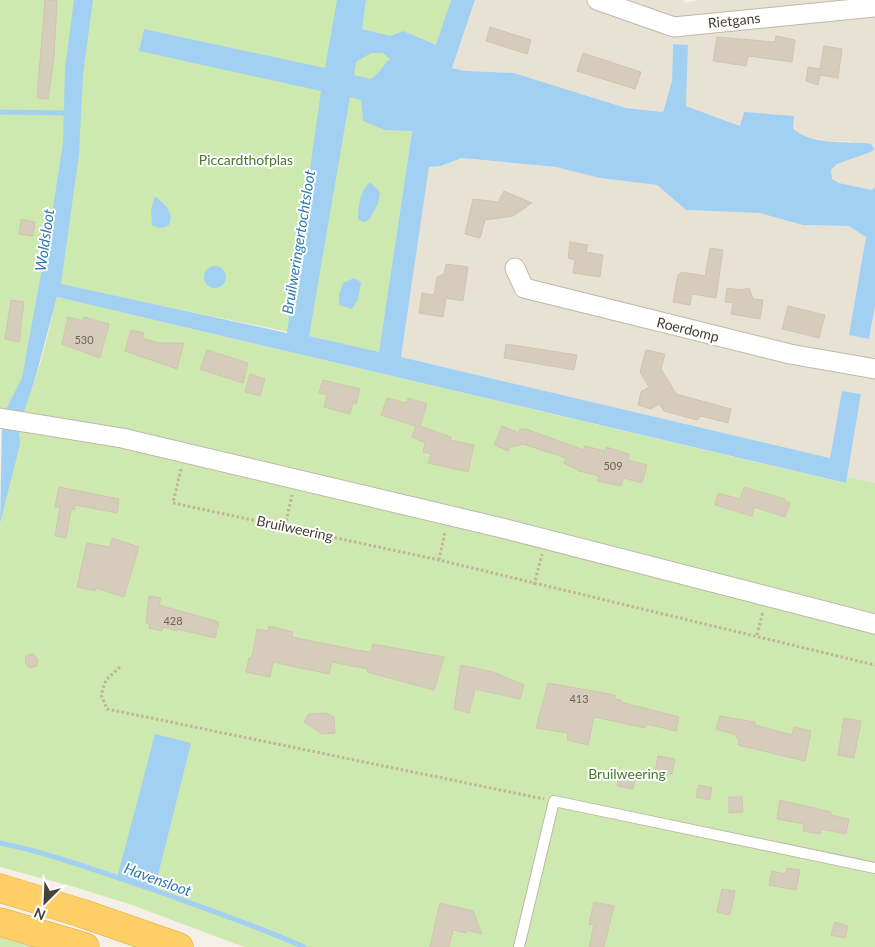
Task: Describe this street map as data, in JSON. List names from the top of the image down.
{
  "streets": {
    "street": ["Rietgans", "Roerdomp"],
    "path": ["Bruilweering"]
  },
  "water": ["Woldsloot", "Bruilweringertochtsloot", "Havensloot"],
  "parks": ["Piccardthofplas", "Bruilweering"],
  "house_numbers": [
    "530",
    "509",
    "428",
    "413"
  ],
  "north": "bottom left"
}
